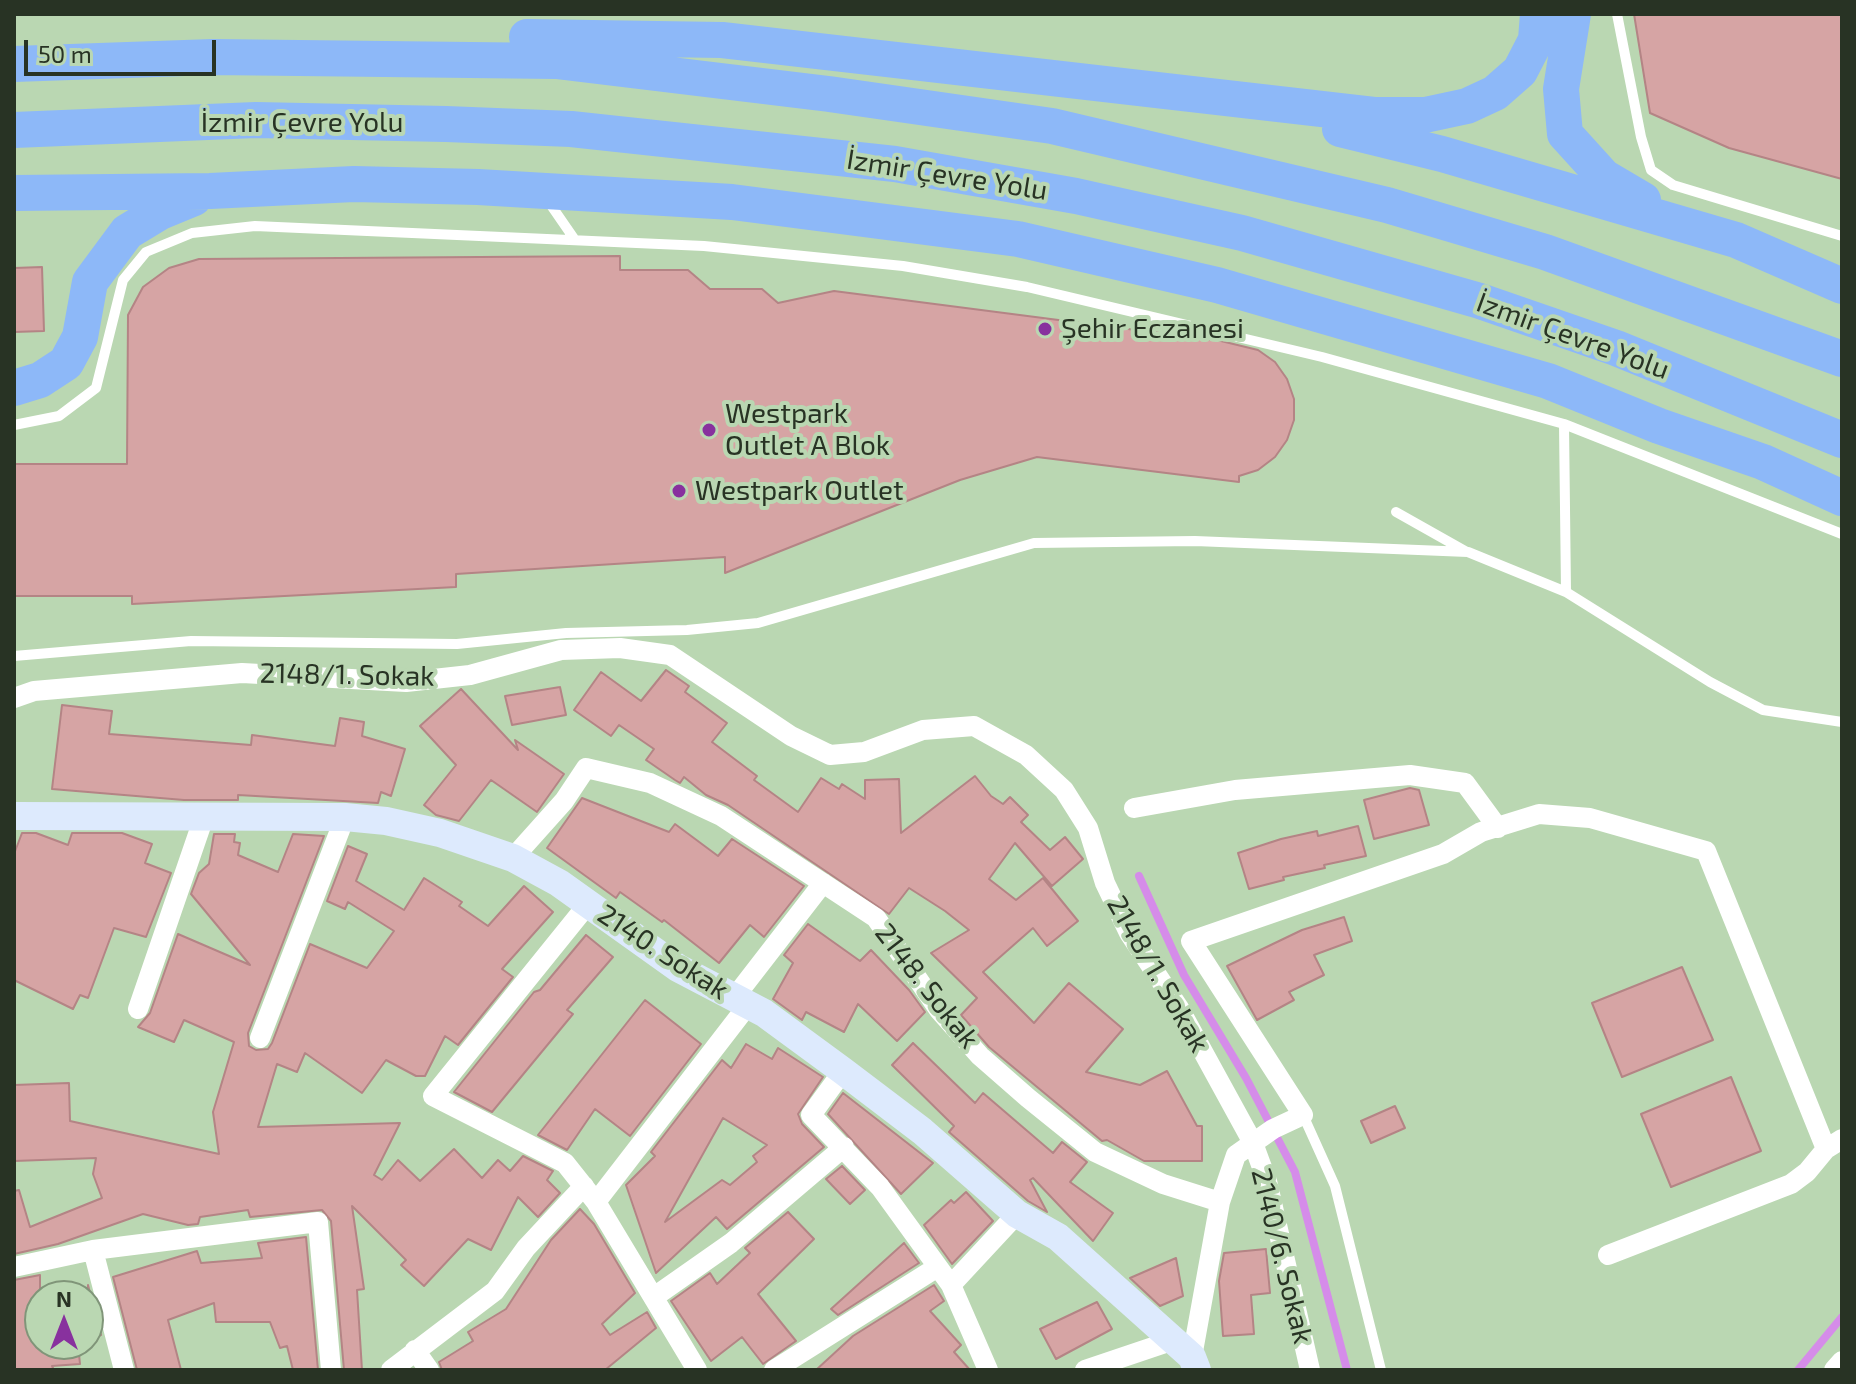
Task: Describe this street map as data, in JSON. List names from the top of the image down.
{
  "streets": {
    "highway": ["İzmir Çevre Yolu"],
    "street": [
      "2148/1. Sokak",
      "2140. Sokak",
      "2148. Sokak",
      "2140/6. Sokak"
    ]
  },
  "crossings": [
    ["2148/1. Sokak", "2140/6. Sokak"],
    ["2140. Sokak", "2148. Sokak"]
  ],
  "places": ["Şehir Eczanesi", "Westpark Outlet A Blok", "Westpark Outlet"],
  "scale_bar": "50 m",
  "north": "top"
}
